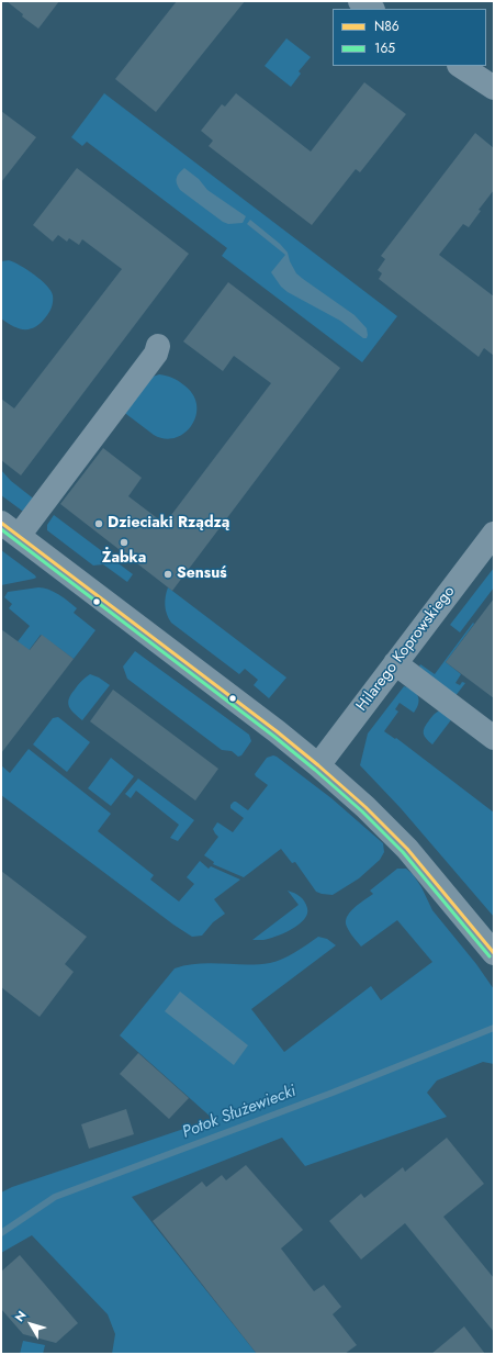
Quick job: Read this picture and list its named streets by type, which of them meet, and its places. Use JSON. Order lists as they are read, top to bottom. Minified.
{"streets":{"street":["Hilarego Koprowskiego"]},"water":["Potok Służewiecki"],"places":["Dzieciaki Rządzą","Żabka","Sensuś"],"lines":["transit line N86","transit line 165"],"legend":["N86","165"],"north":"top left"}
